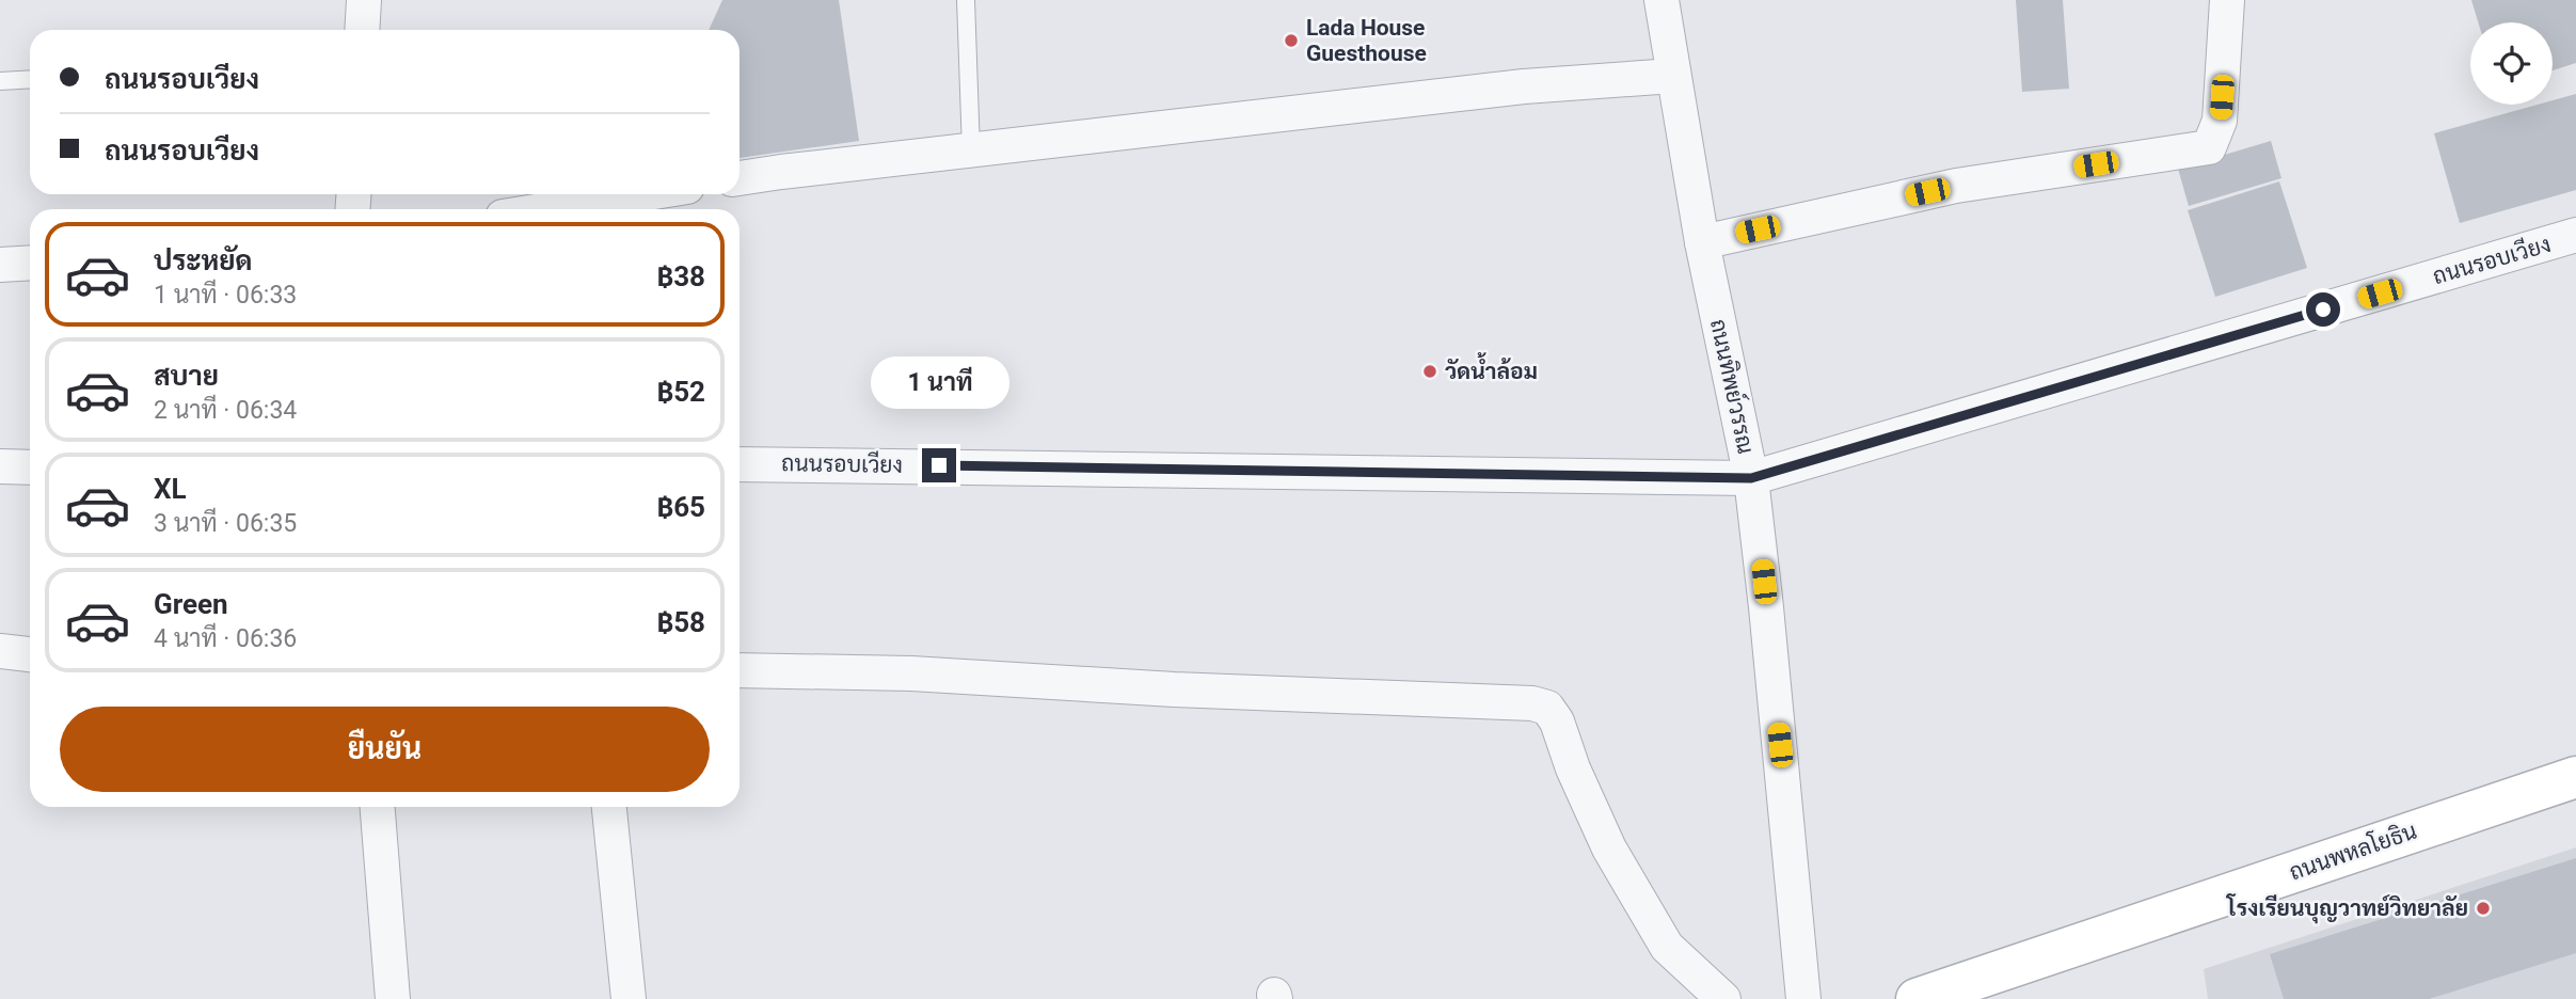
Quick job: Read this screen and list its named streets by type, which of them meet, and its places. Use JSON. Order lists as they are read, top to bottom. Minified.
{"streets":{"main road":["ถนนพหลโยธิน"],"street":["ถนนรอบเวียง","ถนนทิพย์วรรณ"]},"crossings":[["ถนนรอบเวียง","ถนนทิพย์วรรณ"]],"places":["Lada House Guesthouse","วัดน้ำล้อม","โรงเรียนบุญวาทย์วิทยาลัย"],"page":{"banner":["ถนนรอบเวียง","ถนนรอบเวียง"],"list":[{"name":"ประหยัด","note":"1 นาที · 06:33","value":"฿38"},{"name":"สบาย","note":"2 นาที · 06:34","value":"฿52"},{"name":"XL","note":"3 นาที · 06:35","value":"฿65"},{"name":"Green","note":"4 นาที · 06:36","value":"฿58"}],"bubble":"1 นาที","buttons":"ยืนยัน"}}
